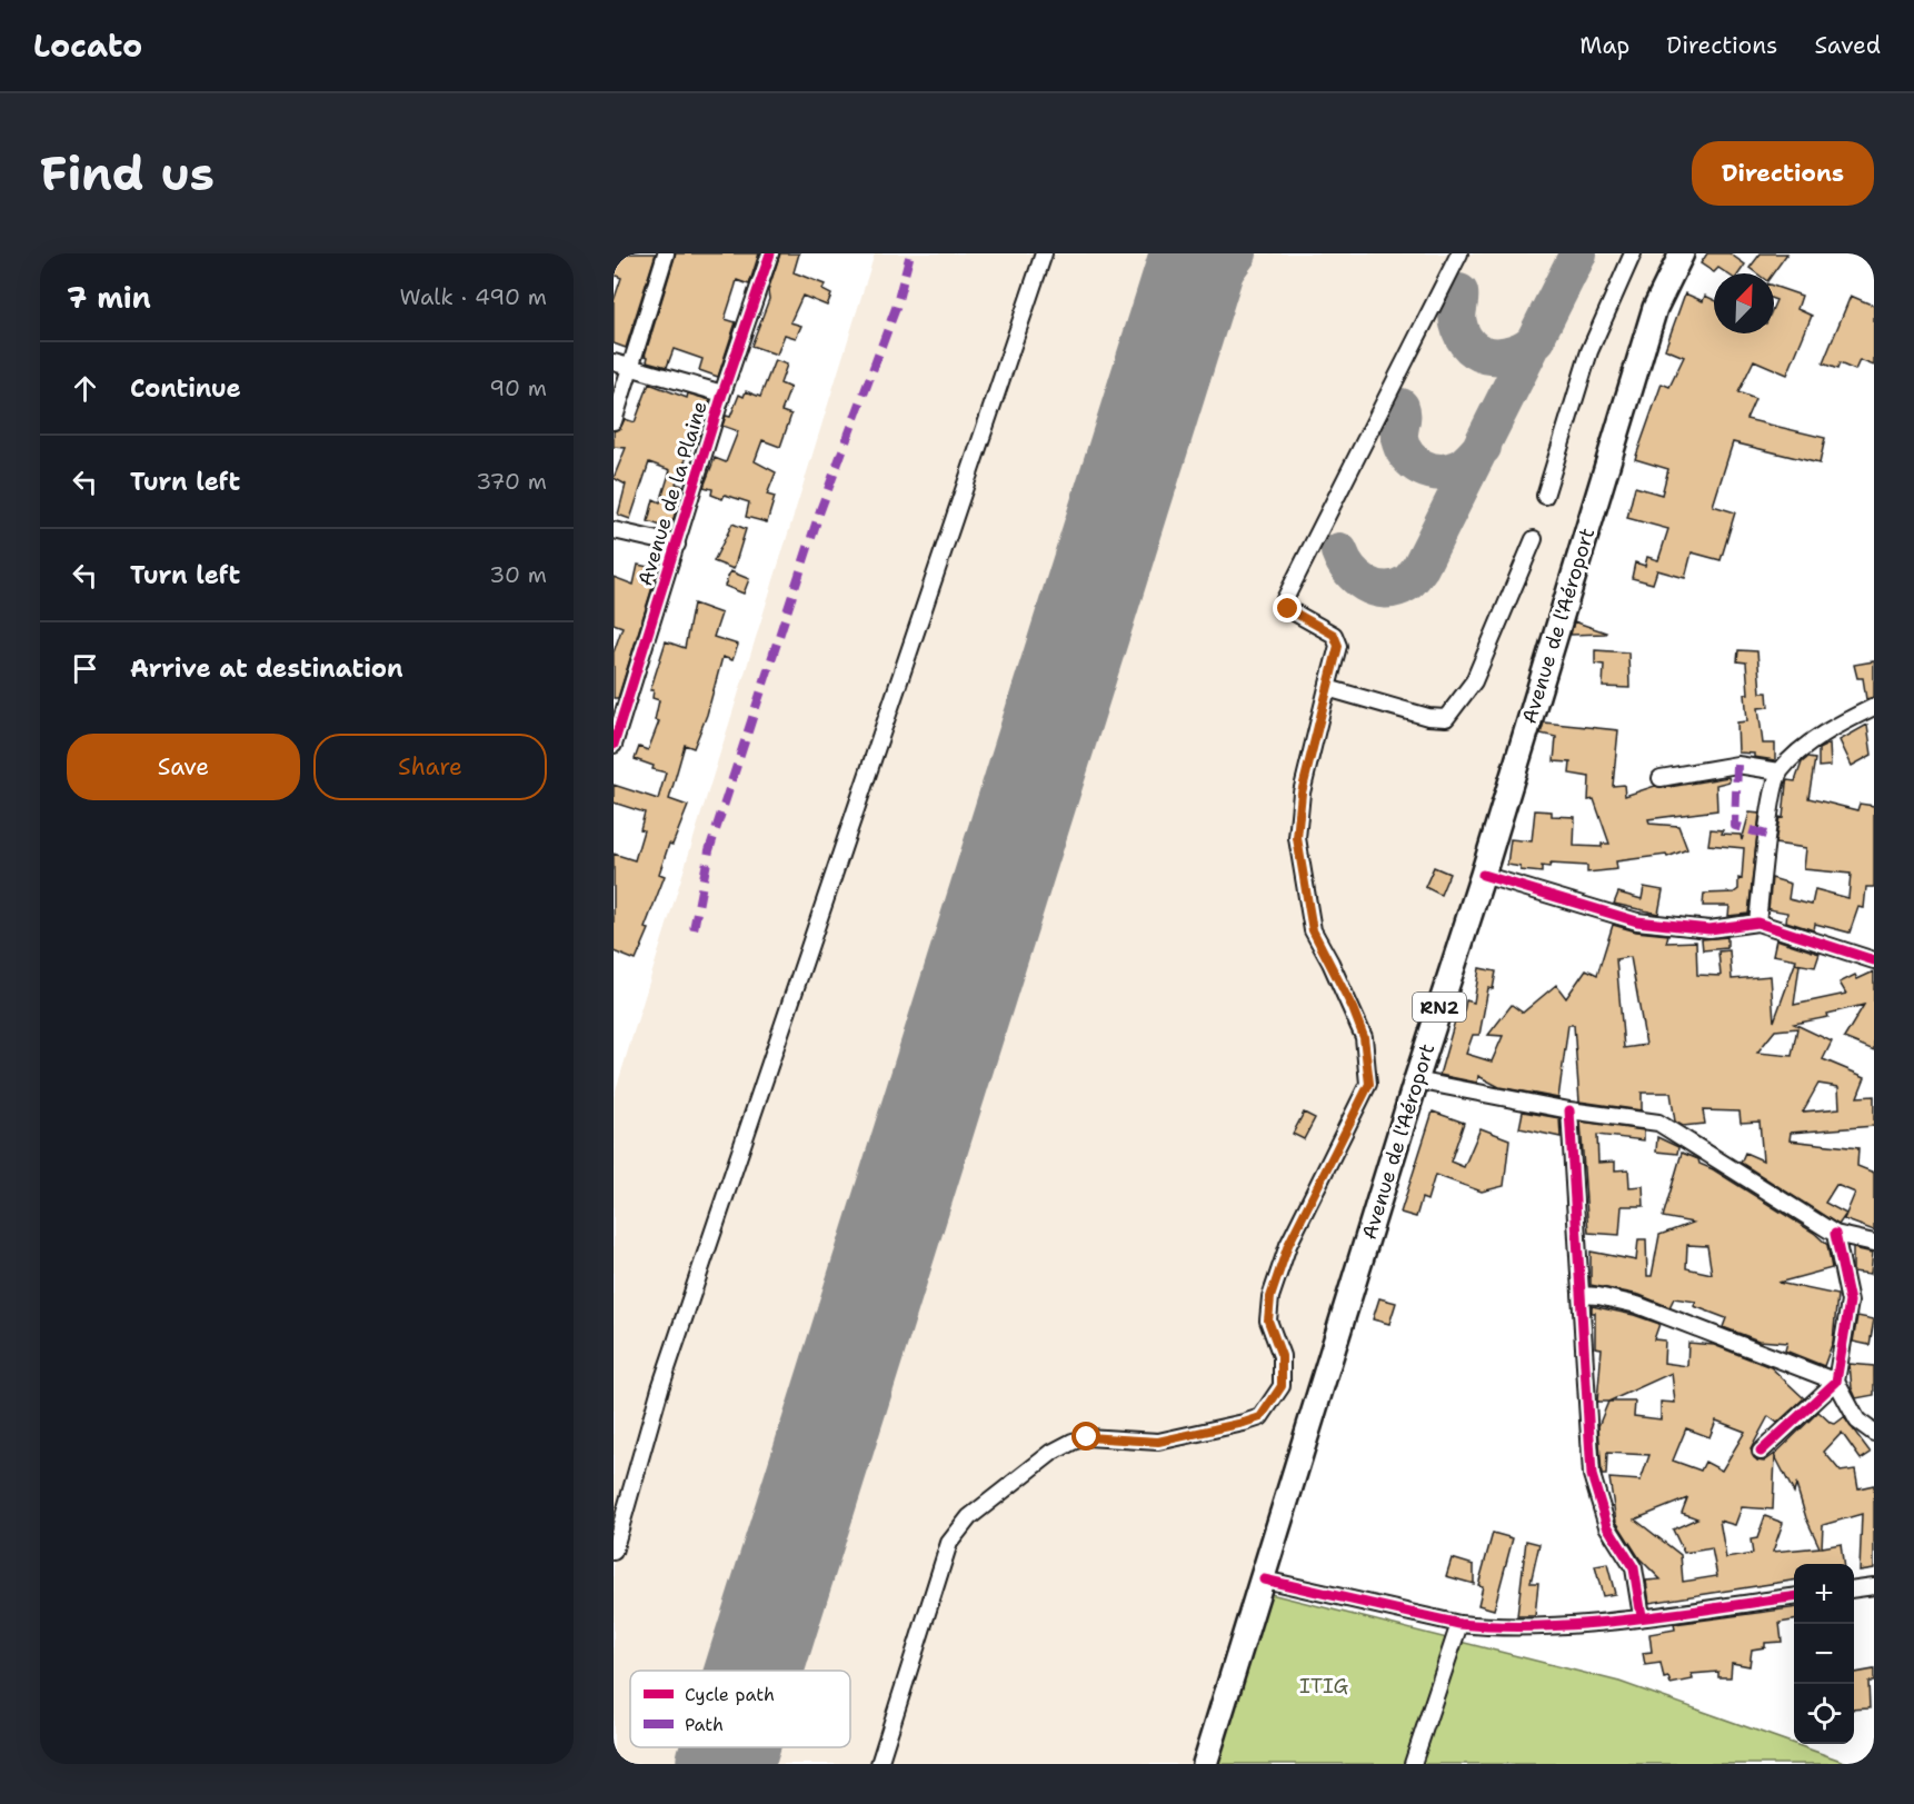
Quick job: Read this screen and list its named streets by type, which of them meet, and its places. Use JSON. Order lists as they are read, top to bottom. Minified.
{"streets":{"highway":["Avenue de l'Aéroport","RN2"],"street":["Avenue de la Plaine"]},"parks":["ITIG"],"legend":["Cycle path","Path"],"north":"top right","page":{"header":"Locato","nav":["Map","Directions","Saved"],"buttons":["Directions",["Save","Share"]],"title":"Find us","heading":["7 min","Walk · 490 m"],"list":[["Continue","90 m"],["Turn left","370 m"],["Turn left","30 m"],"Arrive at destination"],"map_buttons":["+","−"]}}
